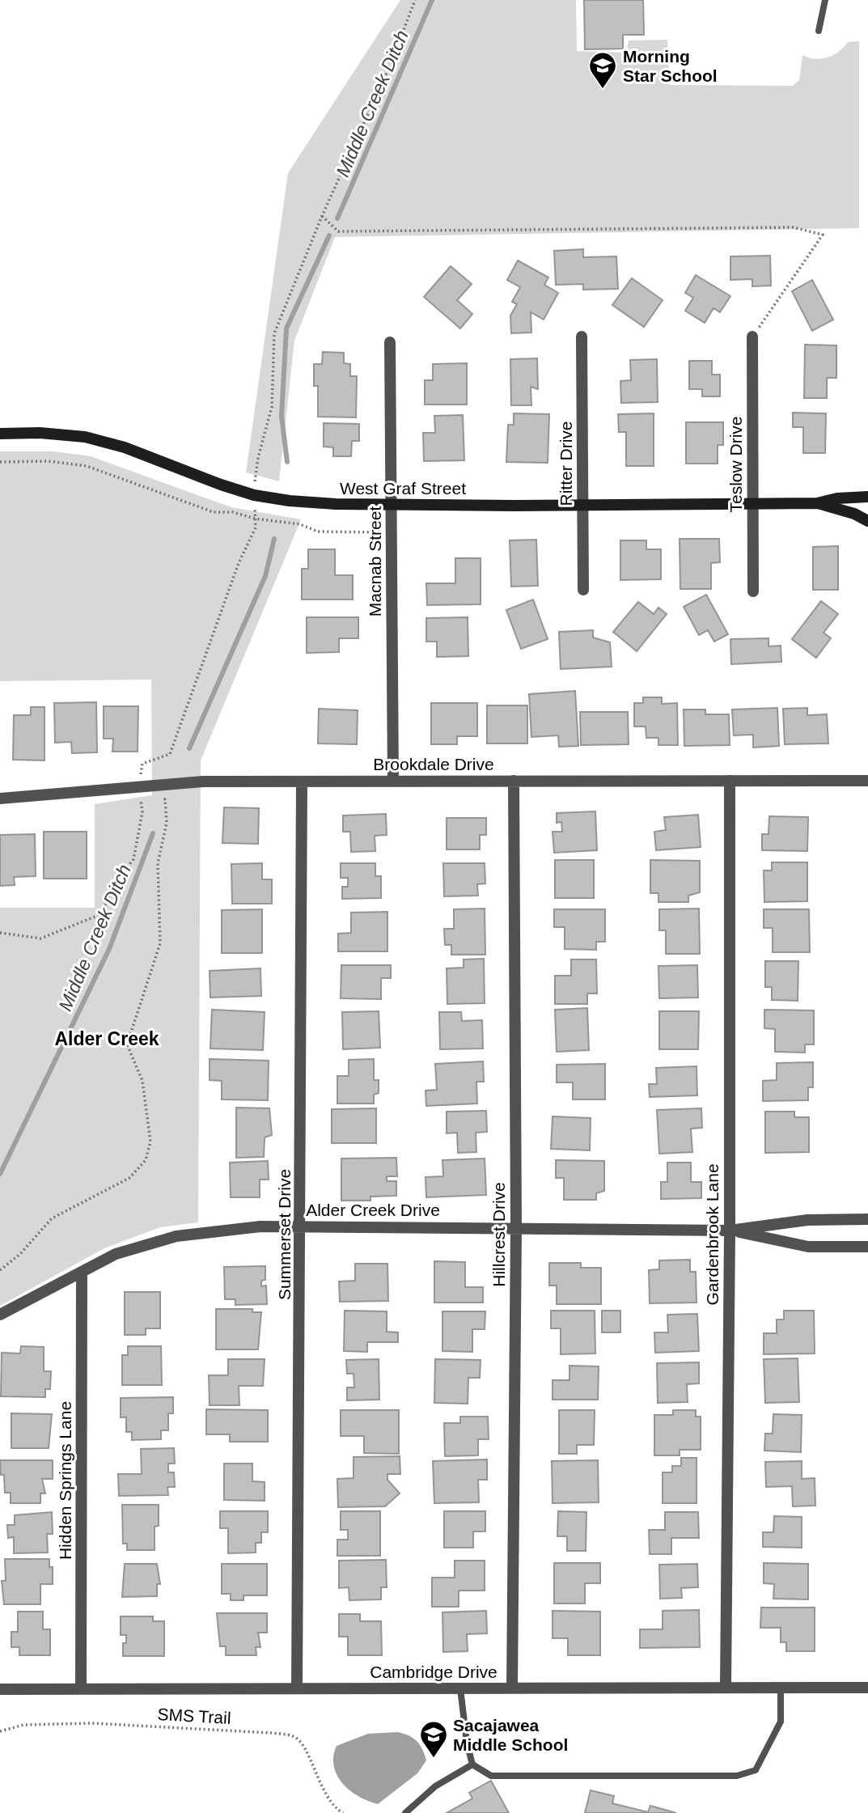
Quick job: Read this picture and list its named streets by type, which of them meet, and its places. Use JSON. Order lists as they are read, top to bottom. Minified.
{"streets":{"main road":["West Graf Street"],"street":["Ritter Drive","Teslow Drive","Macnab Street","Brookdale Drive","Alder Creek Drive","Summerset Drive","Hillcrest Drive","Gardenbrook Lane","Hidden Springs Lane","Cambridge Drive"],"path":["SMS Trail"]},"crossings":[["Ritter Drive","West Graf Street"],["Teslow Drive","West Graf Street"],["West Graf Street","Macnab Street"],["Macnab Street","Brookdale Drive"],["Brookdale Drive","Summerset Drive"],["Brookdale Drive","Hillcrest Drive"],["Brookdale Drive","Gardenbrook Lane"],["Alder Creek Drive","Summerset Drive"],["Alder Creek Drive","Hillcrest Drive"],["Alder Creek Drive","Gardenbrook Lane"],["Alder Creek Drive","Hidden Springs Lane"],["Summerset Drive","Cambridge Drive"],["Hillcrest Drive","Cambridge Drive"],["Gardenbrook Lane","Cambridge Drive"],["Hidden Springs Lane","Cambridge Drive"]],"districts":["Alder Creek"],"water":["Middle Creek Ditch"],"places":{"school or university":["Morning Star School","Sacajawea Middle School"]}}
